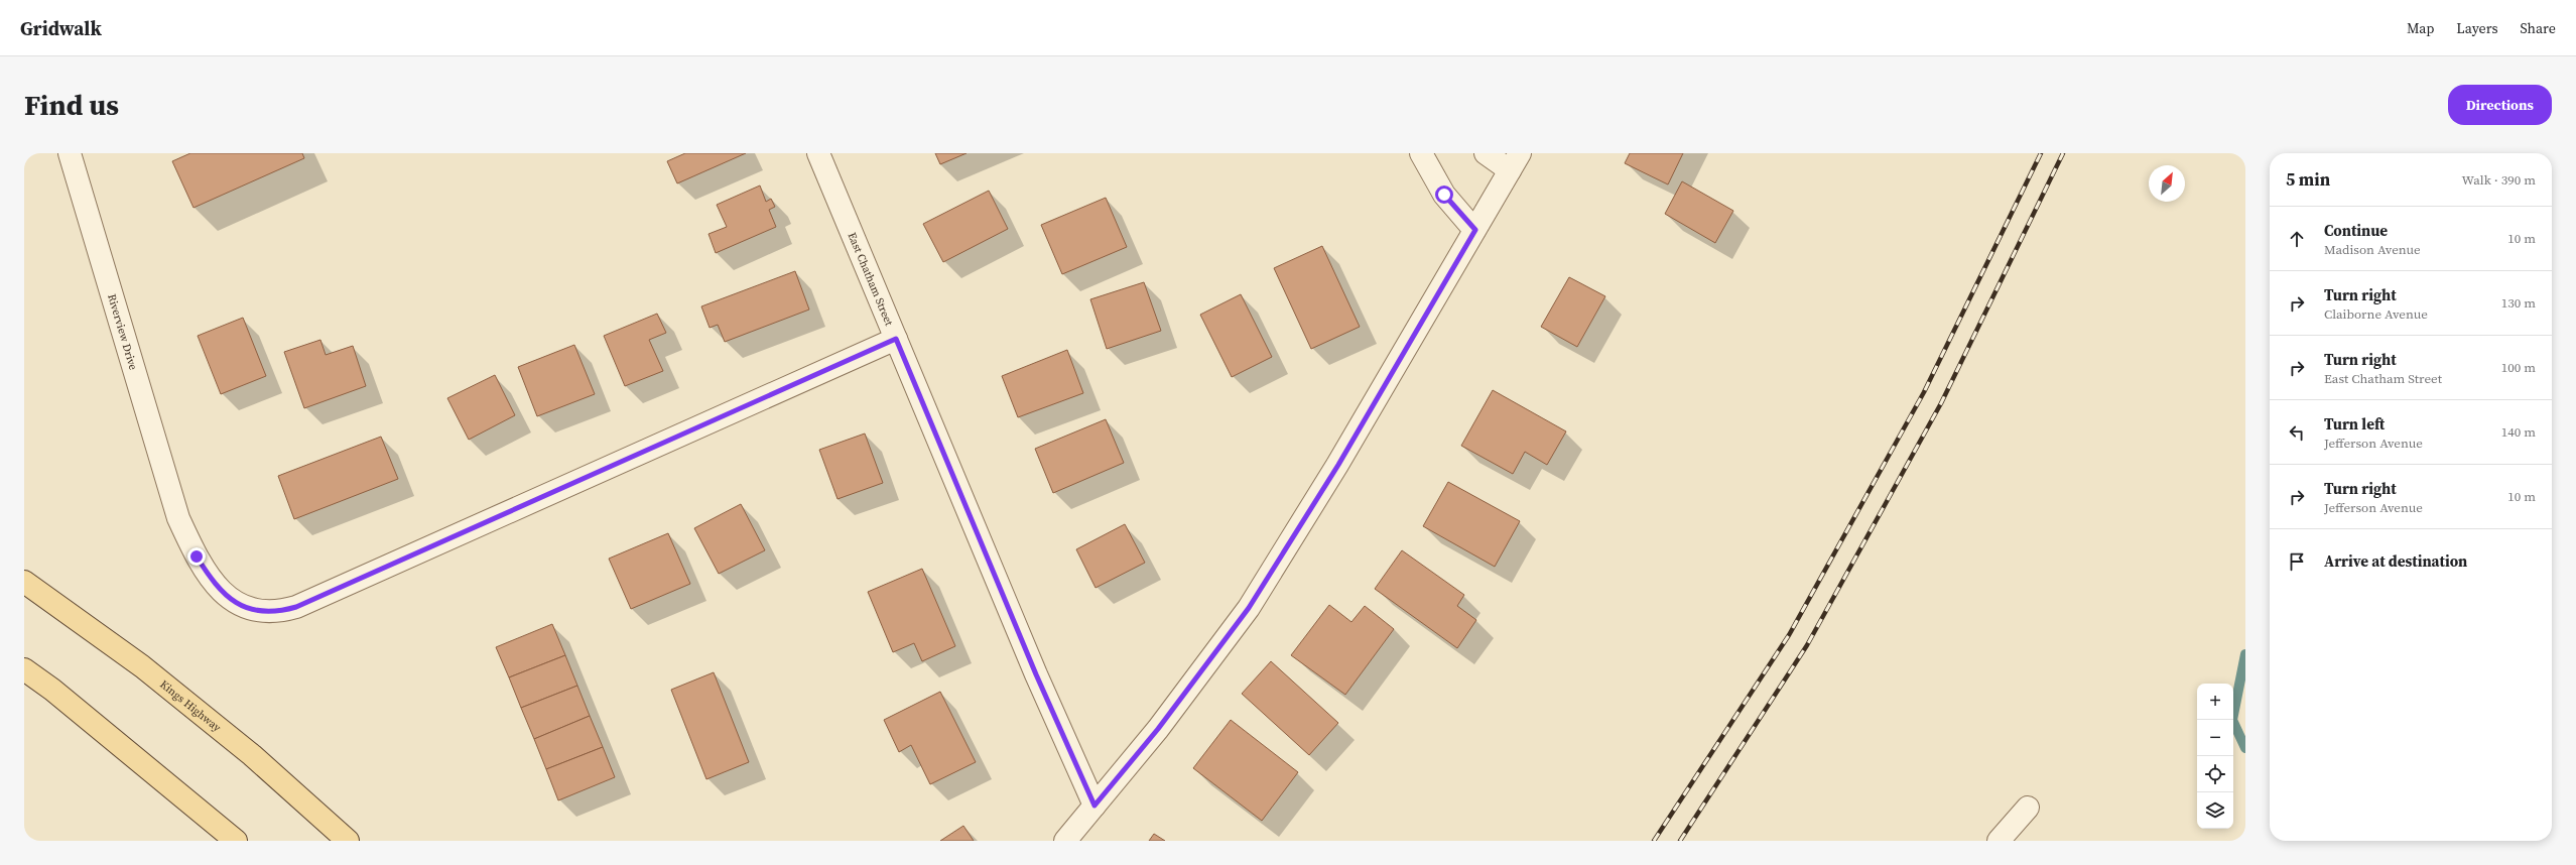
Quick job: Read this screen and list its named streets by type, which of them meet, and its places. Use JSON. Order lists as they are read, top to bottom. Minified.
{"streets":{"main road":["Kings Highway"],"street":["East Chatham Street","Riverview Drive"]},"crossings":[["East Chatham Street","Riverview Drive"]],"north":"top right","page":{"header":"Gridwalk","nav":["Map","Layers","Share"],"buttons":"Directions","title":"Find us","heading":["5 min","Walk · 390 m"],"list":[["Continue","Madison Avenue","10 m"],["Turn right","Claiborne Avenue","130 m"],["Turn right","East Chatham Street","100 m"],["Turn left","Jefferson Avenue","140 m"],["Turn right","Jefferson Avenue","10 m"],"Arrive at destination"],"map_buttons":["+","−"]}}
